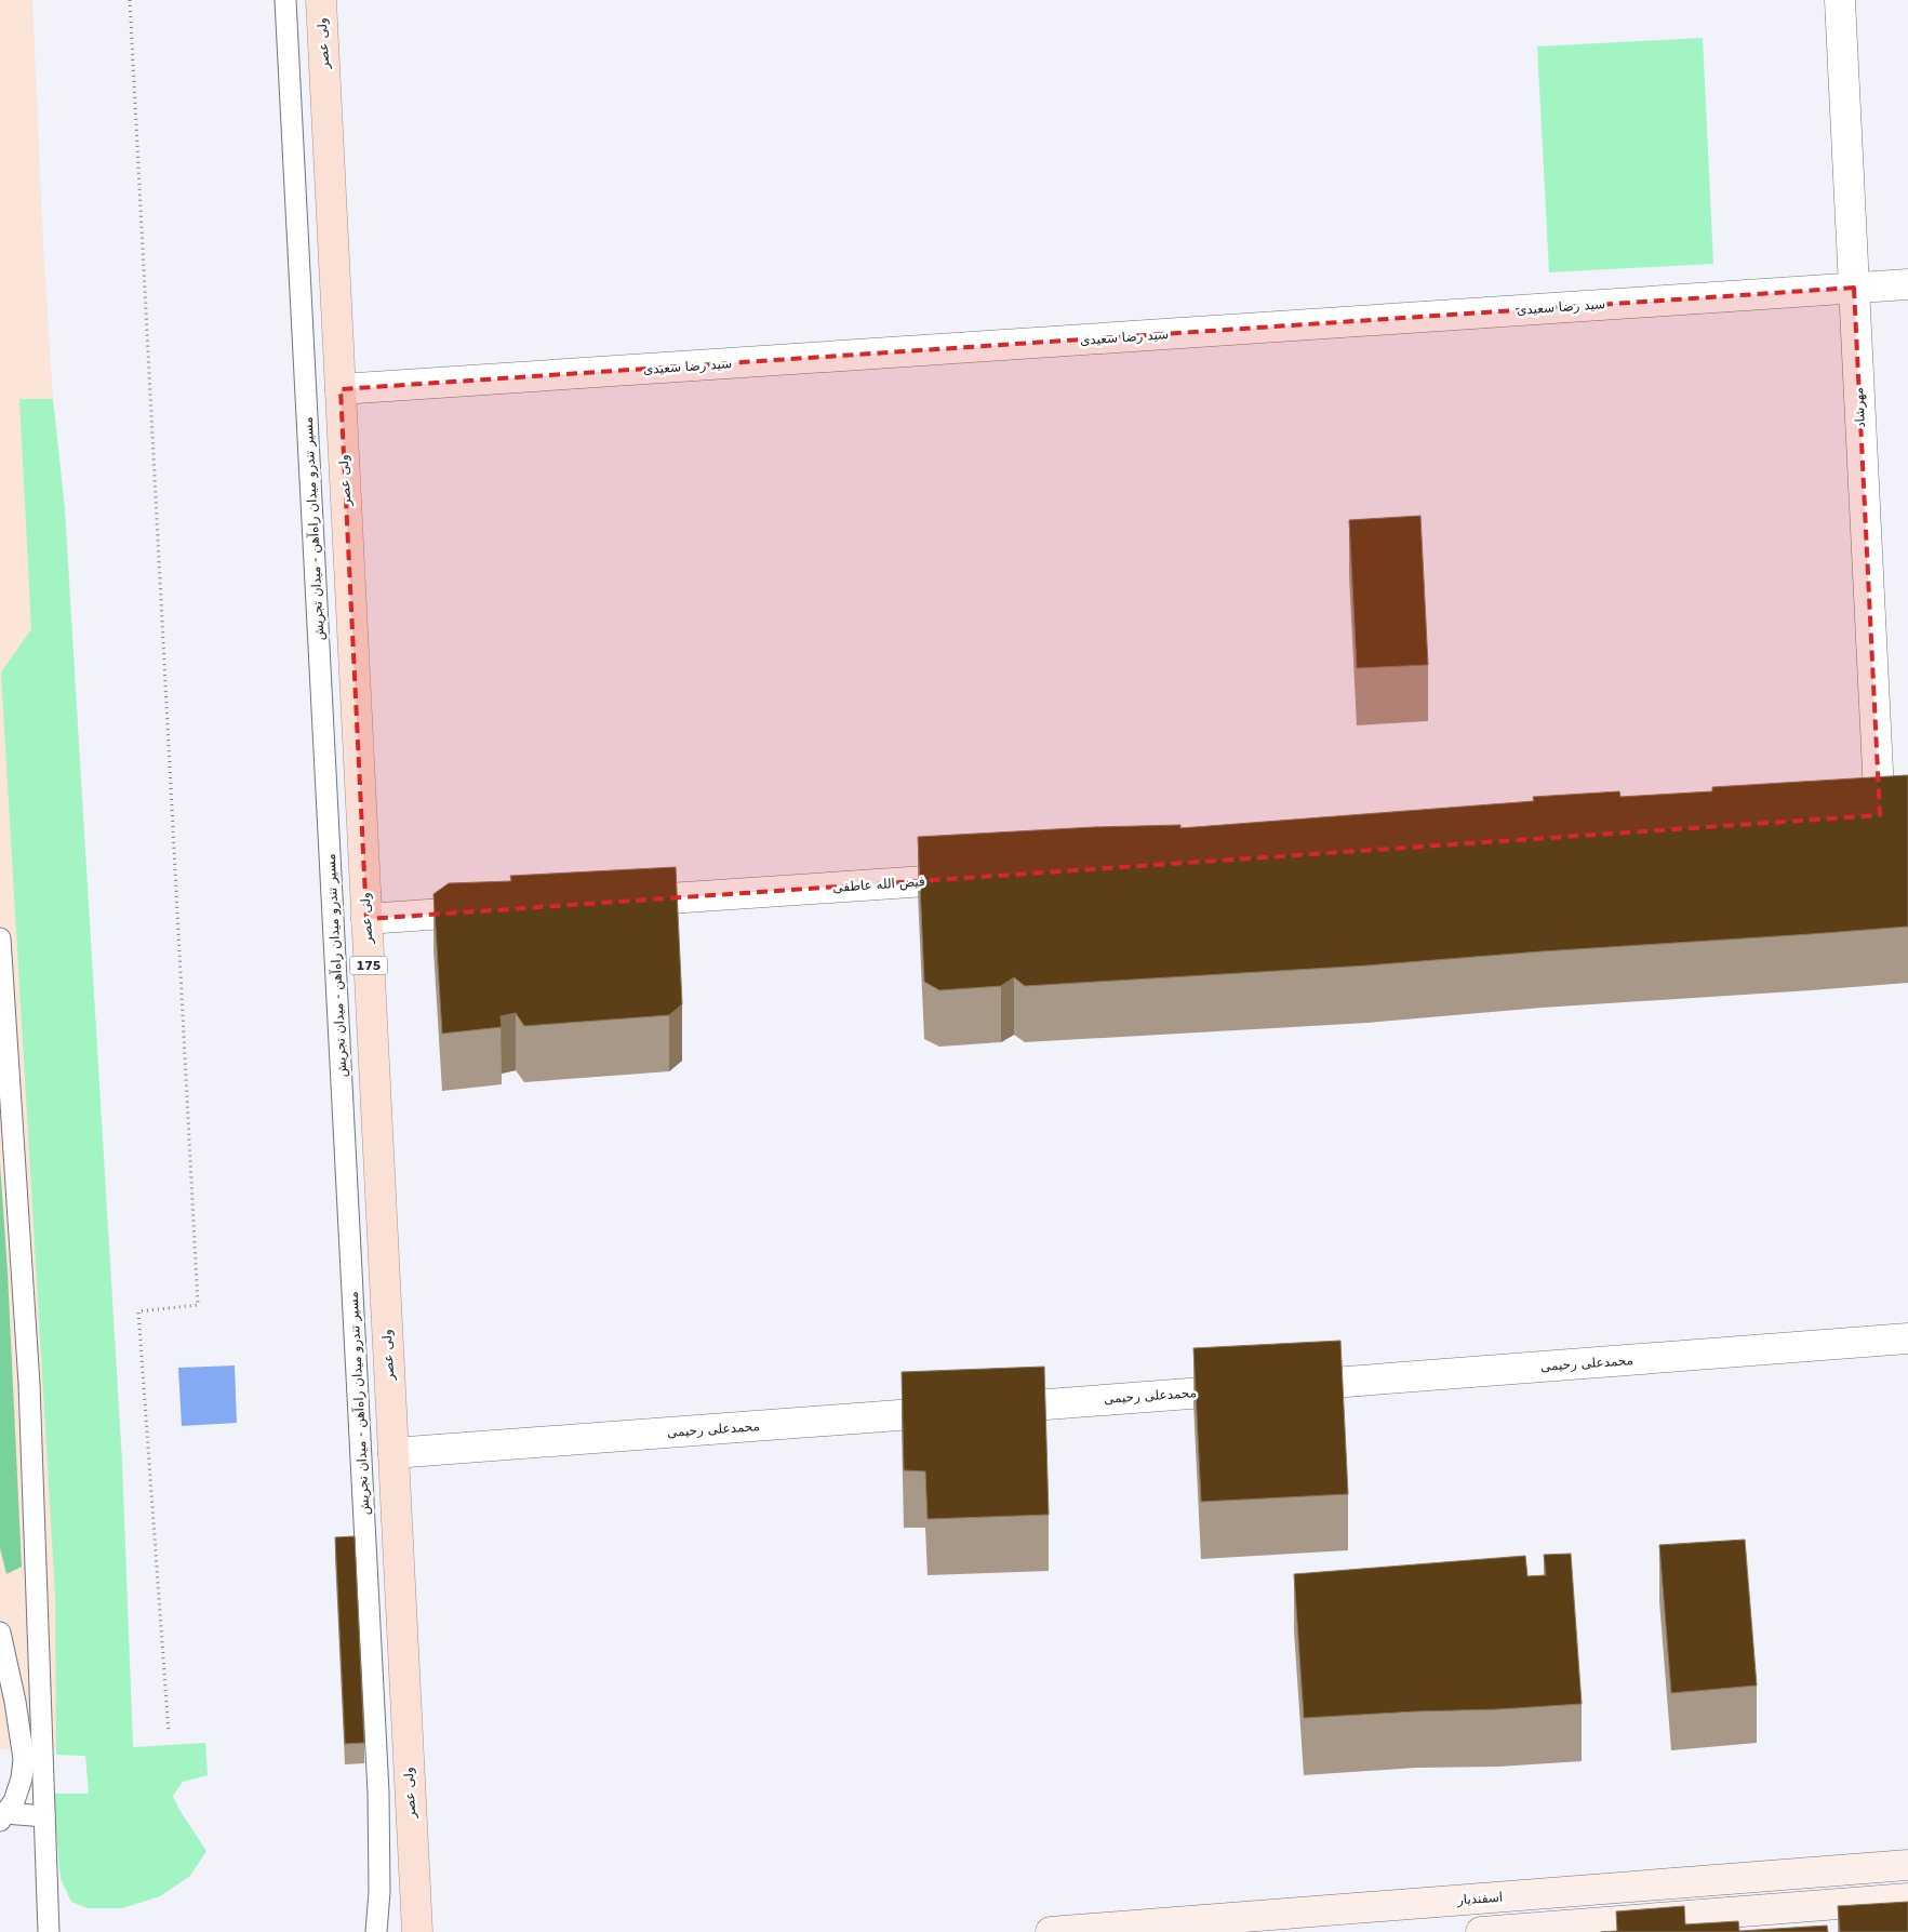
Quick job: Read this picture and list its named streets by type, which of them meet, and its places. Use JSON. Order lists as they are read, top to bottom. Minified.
{"streets":{"main road":["ولی عصر","175","اسفندیار"],"street":["سید رضا سعیدی","مهرشاد","فیض الله عاطفی","محمدعلی رحیمی"],"lane":["مسیر تندرو میدان راه‌آهن - میدان تجریش"]},"crossings":[["ولی عصر","سید رضا سعیدی"],["ولی عصر","محمدعلی رحیمی"],["سید رضا سعیدی","مهرشاد"]]}
